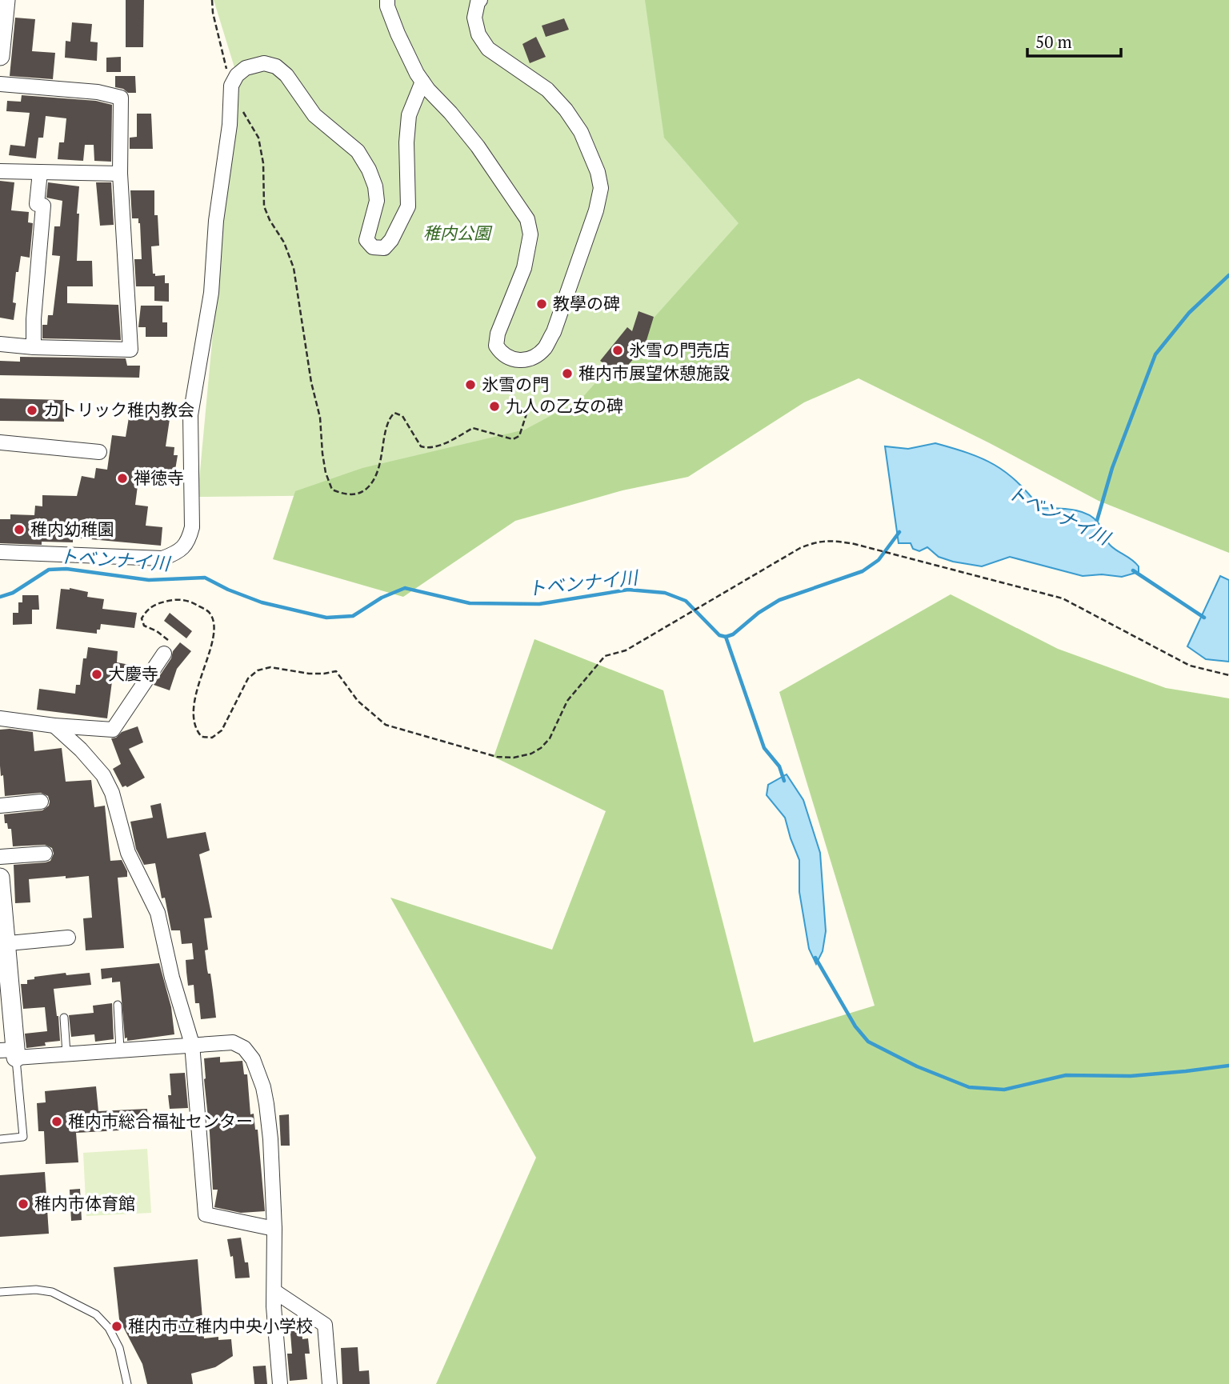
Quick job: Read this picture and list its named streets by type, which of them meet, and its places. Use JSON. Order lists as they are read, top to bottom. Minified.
{"water":["トベンナイ川"],"parks":["稚内公園"],"places":["教學の碑","氷雪の門売店","稚内市展望休憩施設","氷雪の門","九人の乙女の碑","カトリック稚内教会","禅徳寺","稚内幼稚園","大慶寺","稚内市総合福祉センター","稚内市体育館","稚内市立稚内中央小学校"],"scale_bar":"50 m"}
